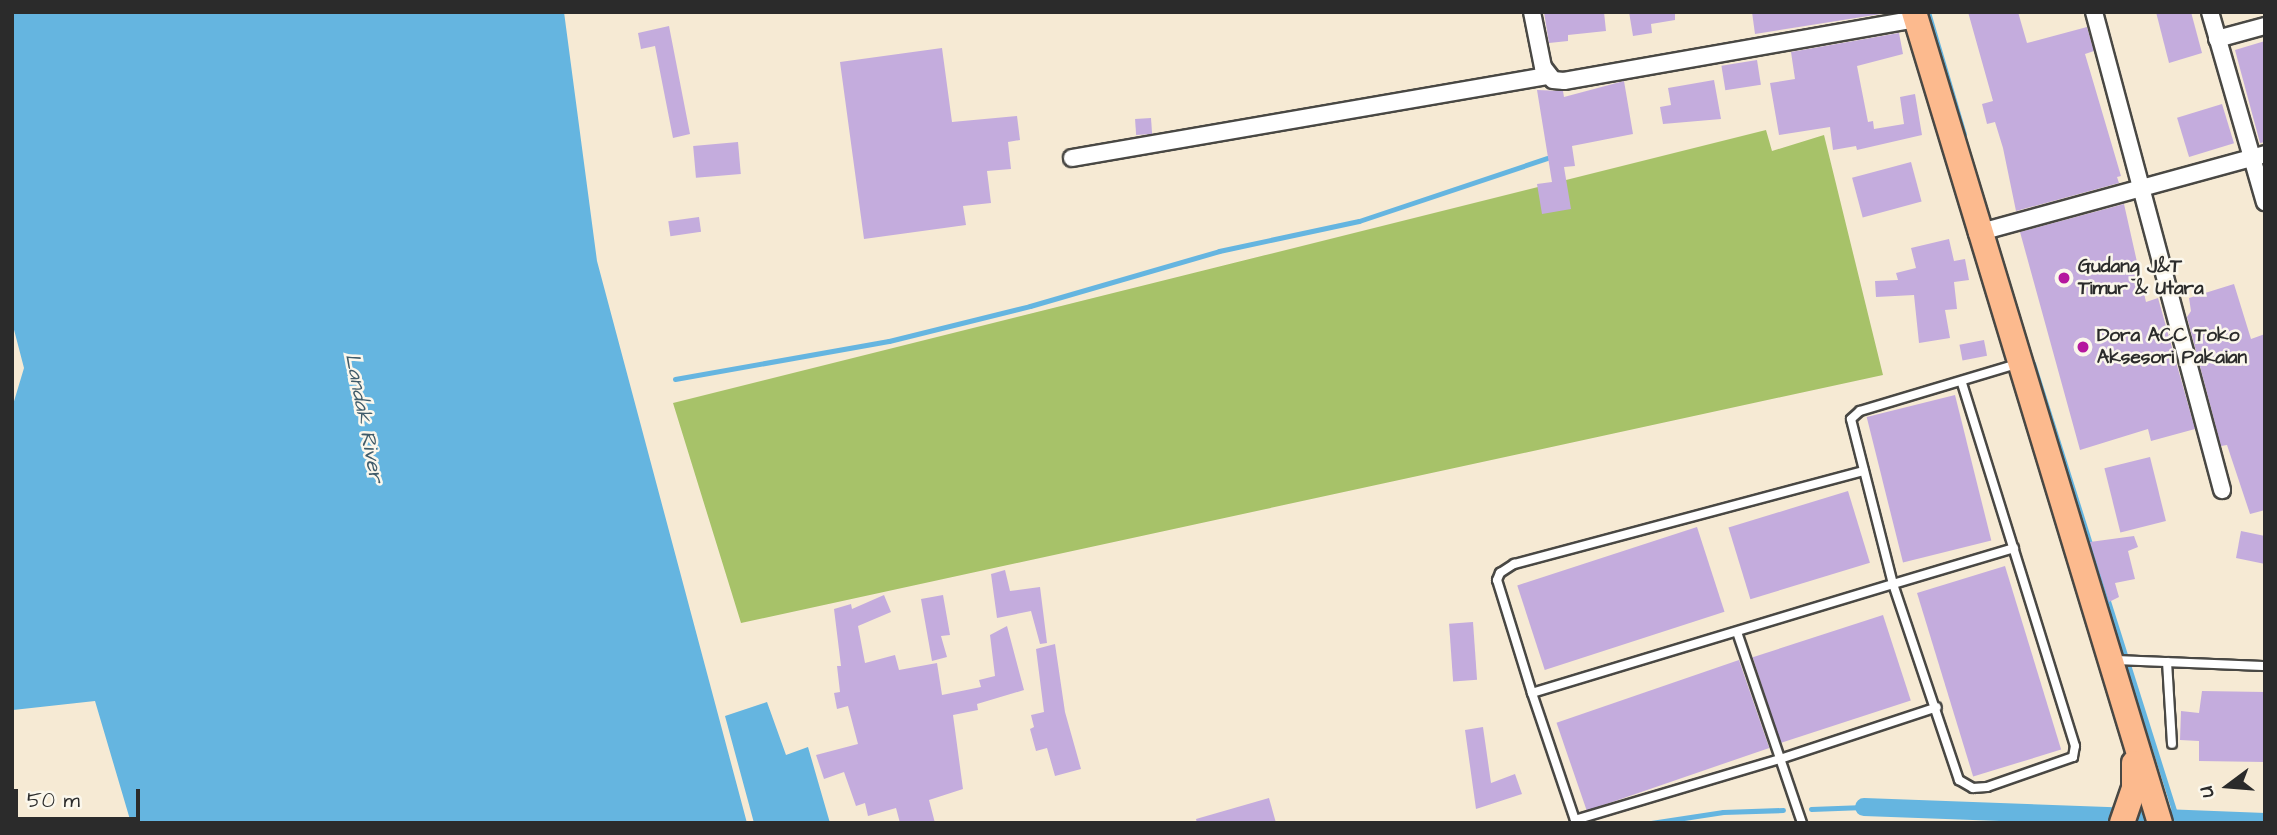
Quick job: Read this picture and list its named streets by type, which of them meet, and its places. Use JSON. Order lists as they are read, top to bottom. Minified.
{"water":["Landak River"],"places":["Gudang J&T Timur & Utara","Dora ACC Toko Aksesori Pakaian"],"scale_bar":"50 m","north":"left"}
